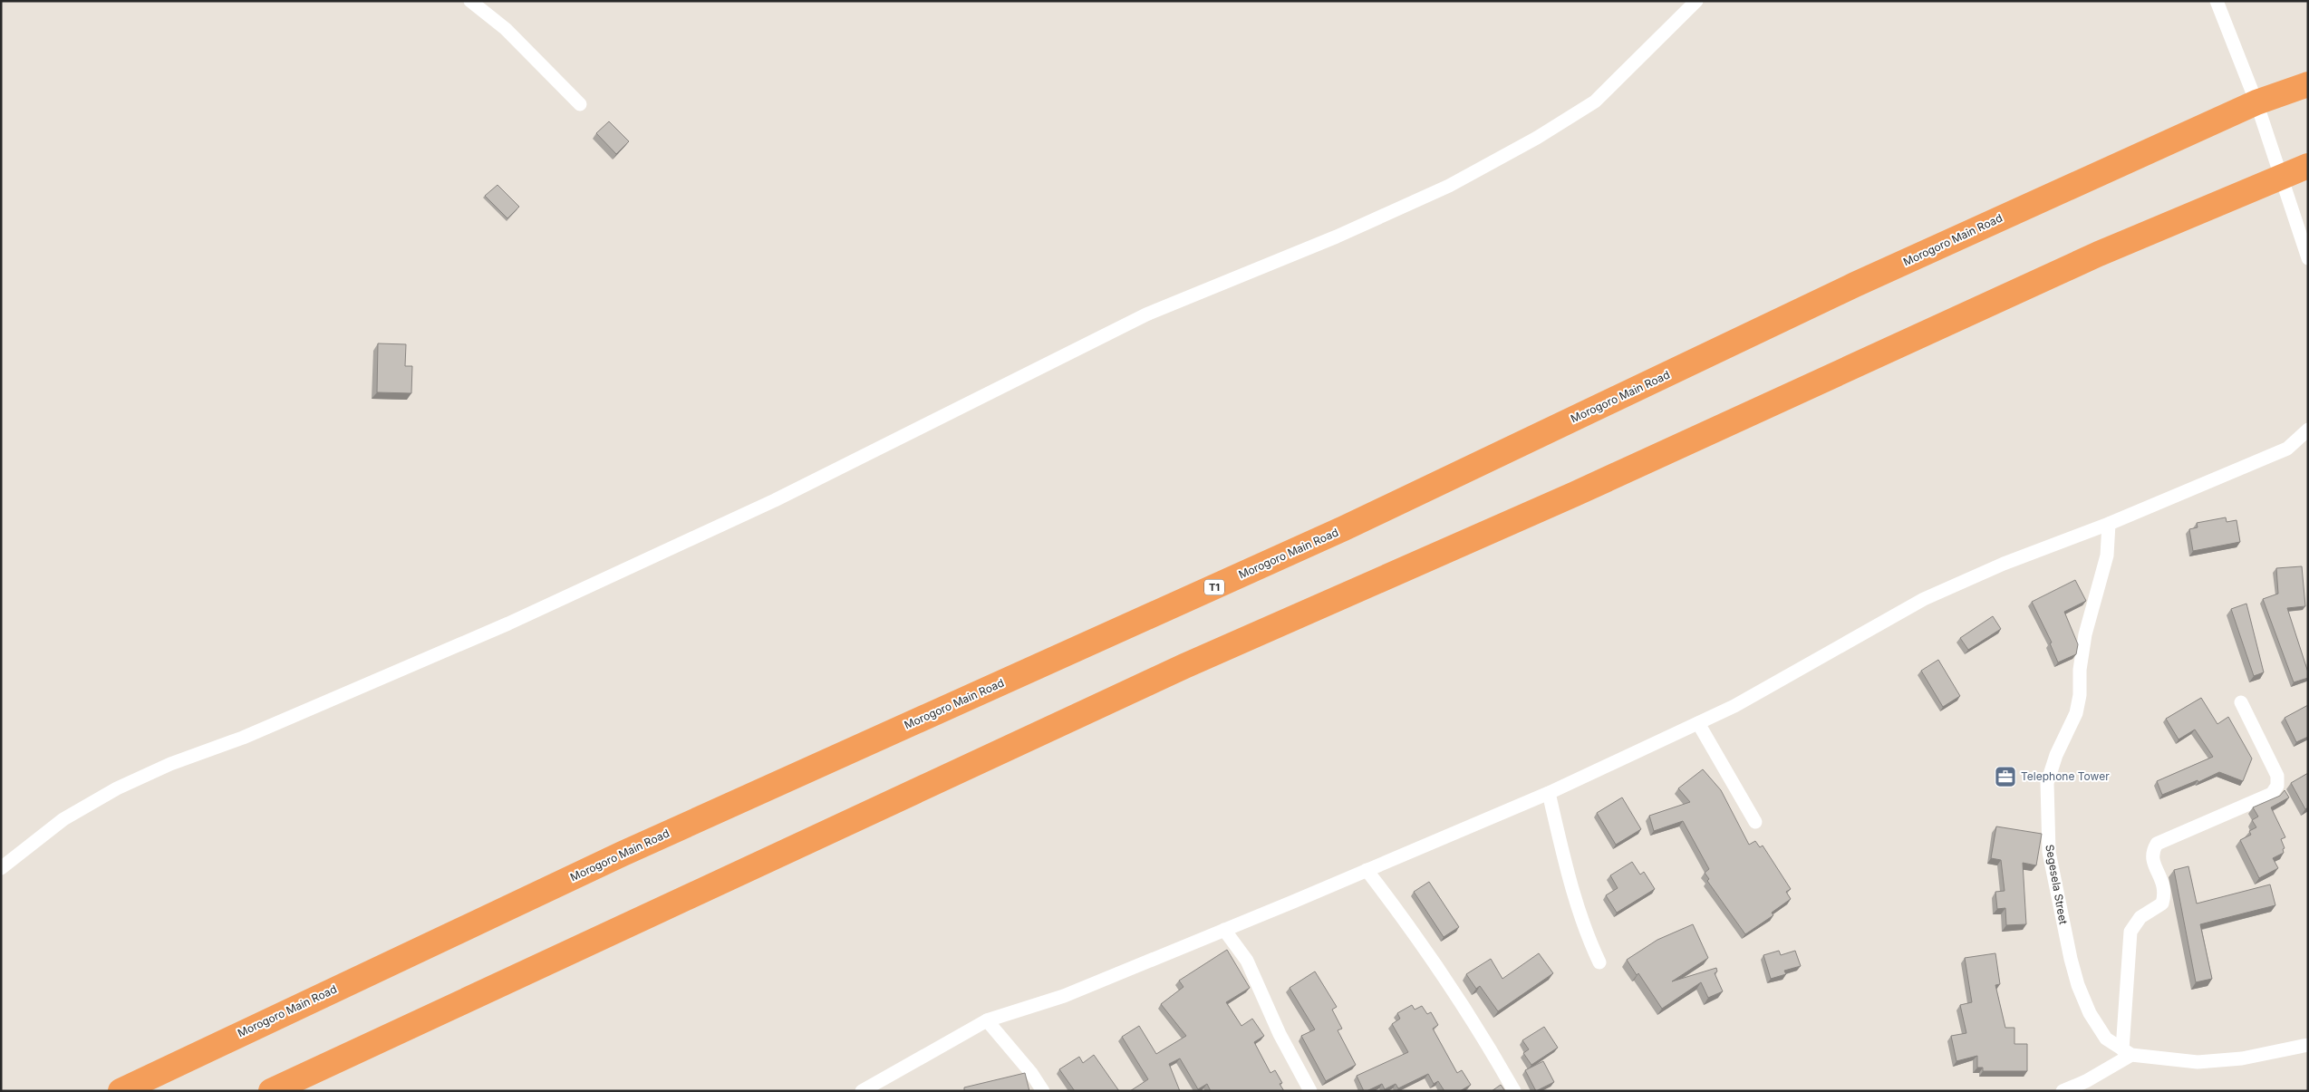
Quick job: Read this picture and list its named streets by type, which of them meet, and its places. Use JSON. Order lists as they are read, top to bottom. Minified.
{"streets":{"highway":["Morogoro Main Road","T1"],"street":["Segesela Street"]},"places":{"office":["Telephone Tower"]}}
